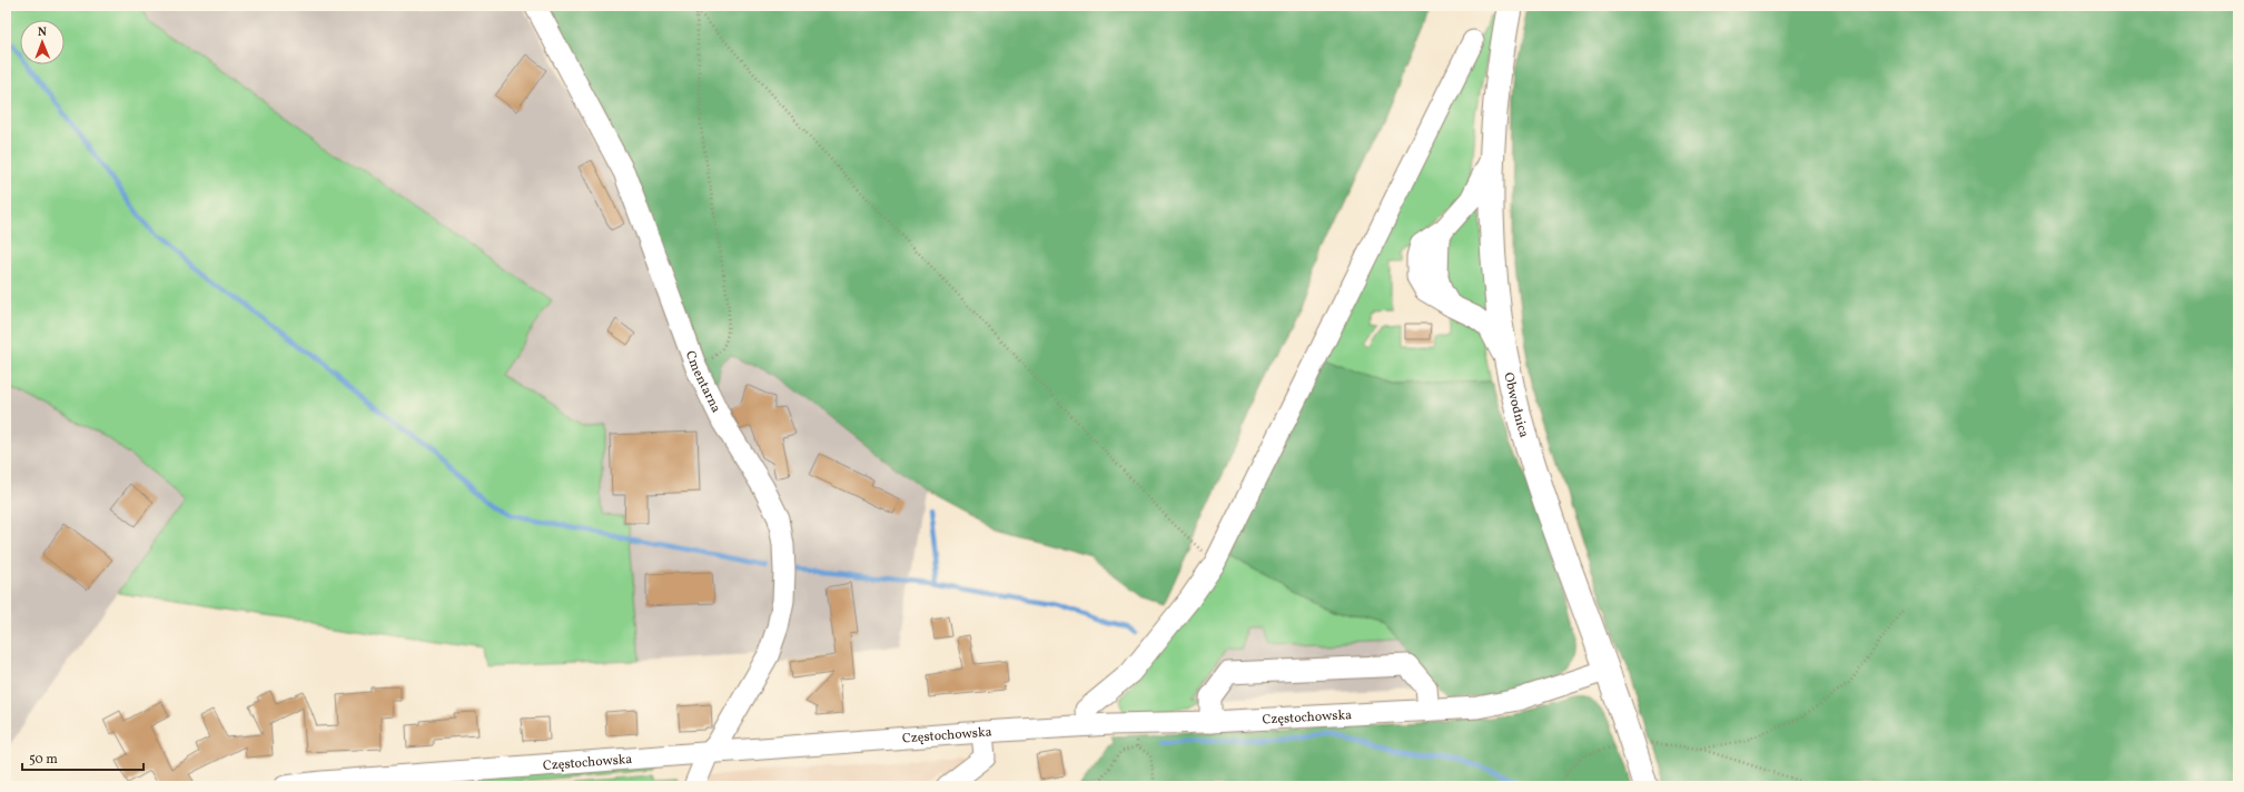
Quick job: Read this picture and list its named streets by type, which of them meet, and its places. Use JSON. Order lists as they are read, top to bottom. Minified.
{"streets":{"main road":["Obwodnica"],"street":["Cmentarna","Częstochowska"]},"crossings":[["Cmentarna","Częstochowska"],["Obwodnica","Częstochowska"]],"scale_bar":"50 m","north":"top"}
